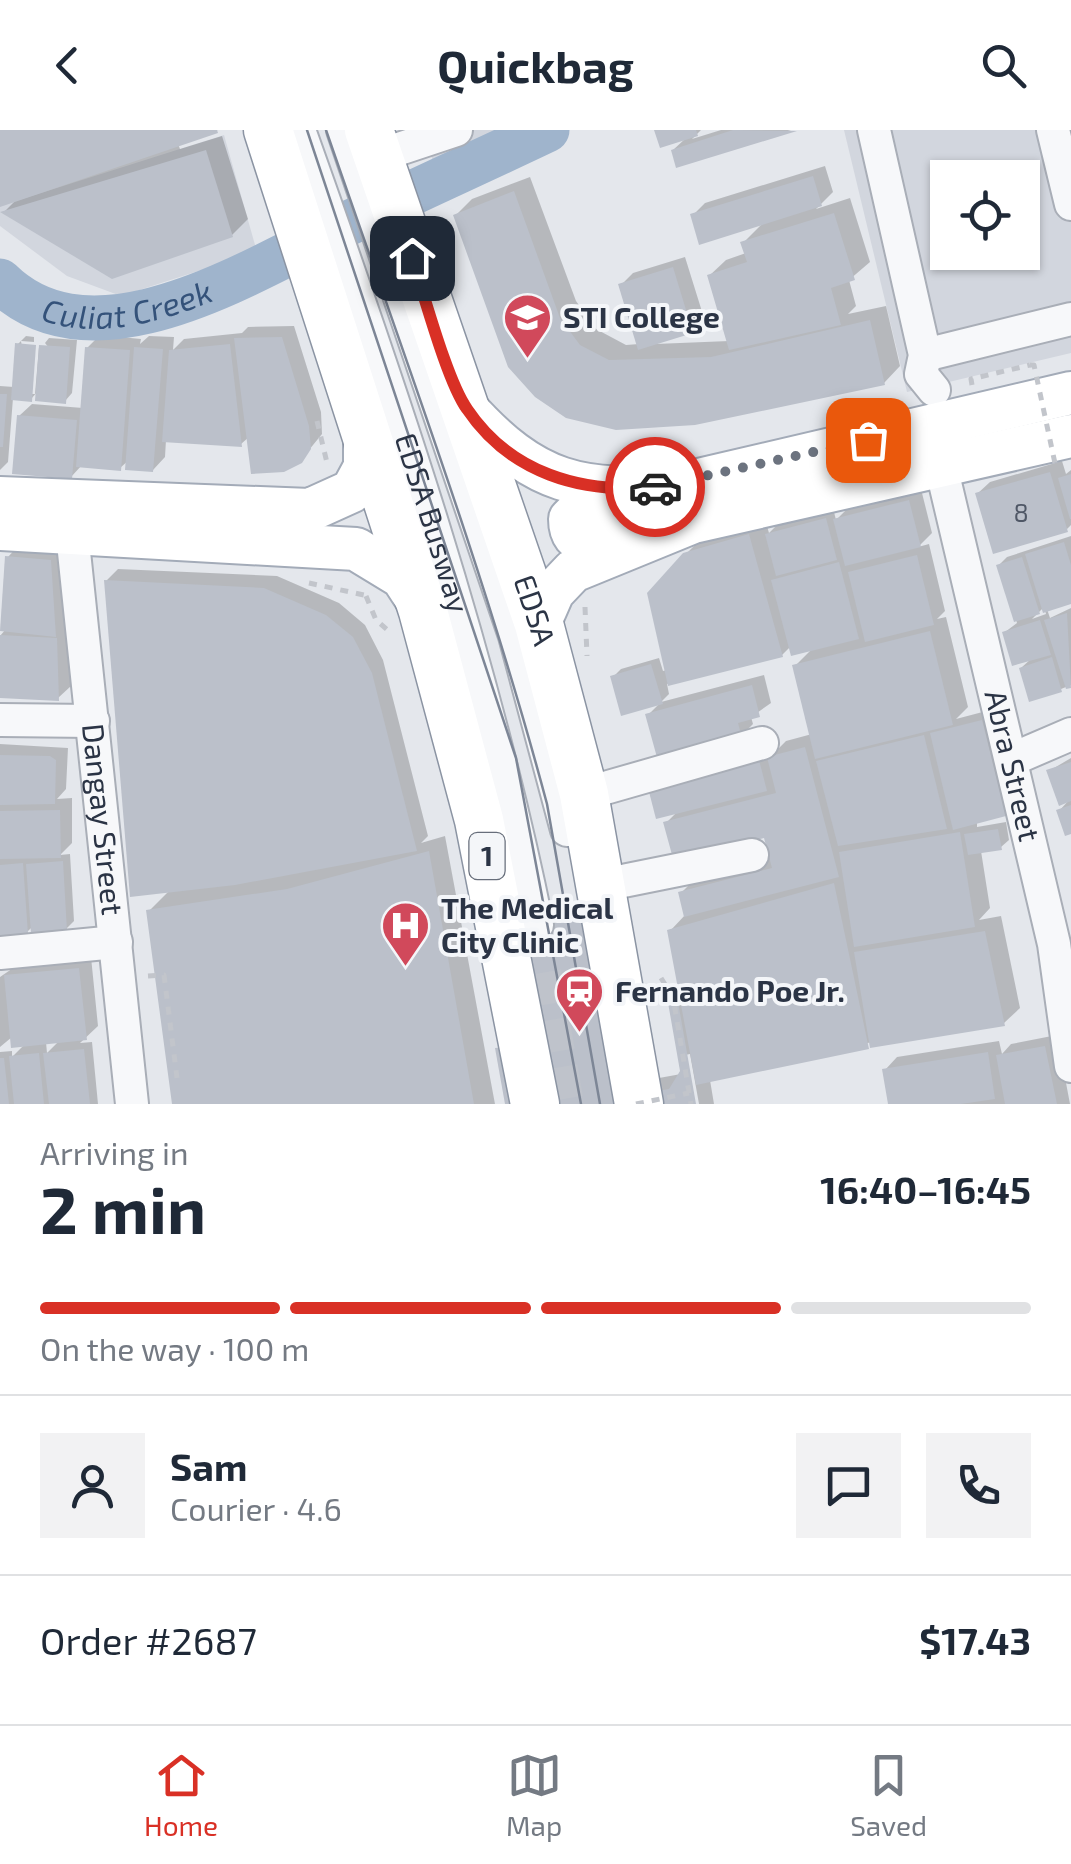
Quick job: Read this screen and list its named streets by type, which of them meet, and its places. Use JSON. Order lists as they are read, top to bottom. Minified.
{"streets":{"highway":["EDSA","1"],"street":["EDSA Busway","Abra Street","Dangay Street"]},"crossings":[["EDSA Busway","EDSA"],["EDSA Busway","1"]],"water":["Culiat Creek"],"places":{"school or university":["STI College"],"hospital":["The Medical City Clinic"],"station":["Fernando Poe Jr."]},"house_numbers":["8"],"page":{"header":"Quickbag","heading":["2 min","Arriving in","16:40–16:45"],"panel":["Sam","Courier · 4.6","Order #2687","$17.43"],"bar":"On the way · 100 m","tabs":["Home","Map","Saved"]}}
